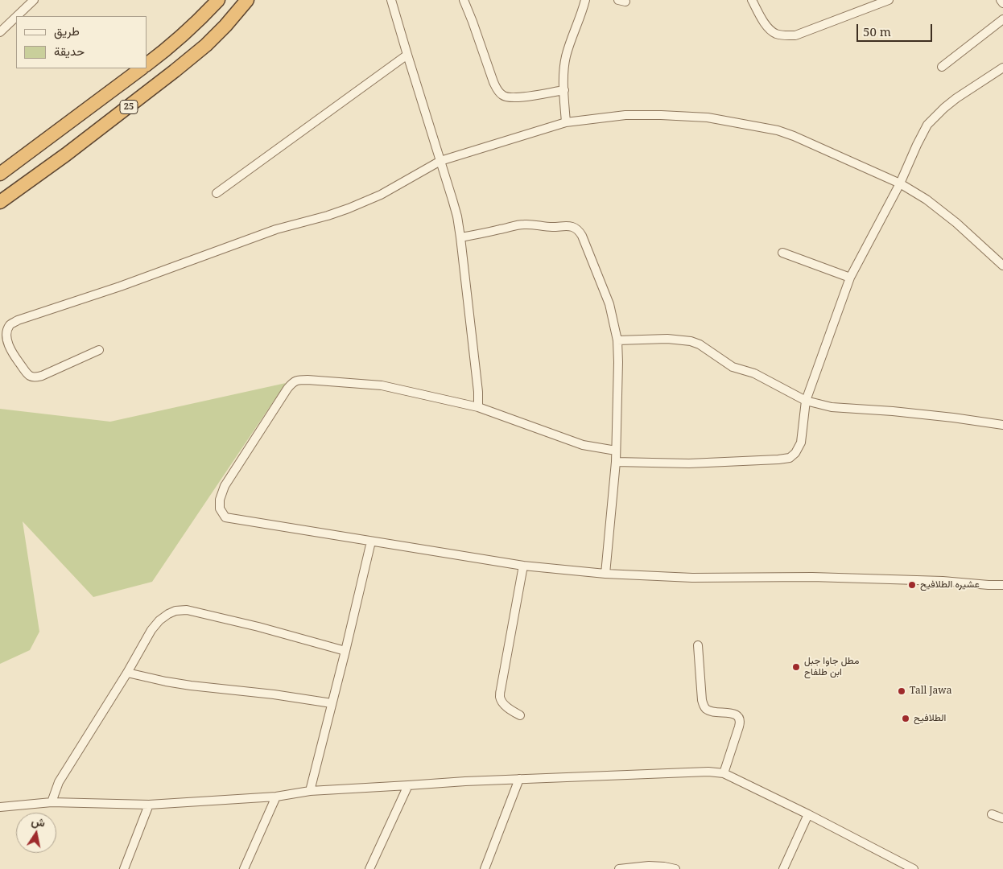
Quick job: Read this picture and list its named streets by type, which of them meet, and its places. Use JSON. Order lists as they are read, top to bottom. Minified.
{"streets":{"highway":["25"]},"places":["عشيره الطلافيح","مطل جاوا جبل ابن طلفاح","Tall Jawa","الطلافيح"],"legend":["طريق","حديقة"],"scale_bar":"50 m","north":"top"}
